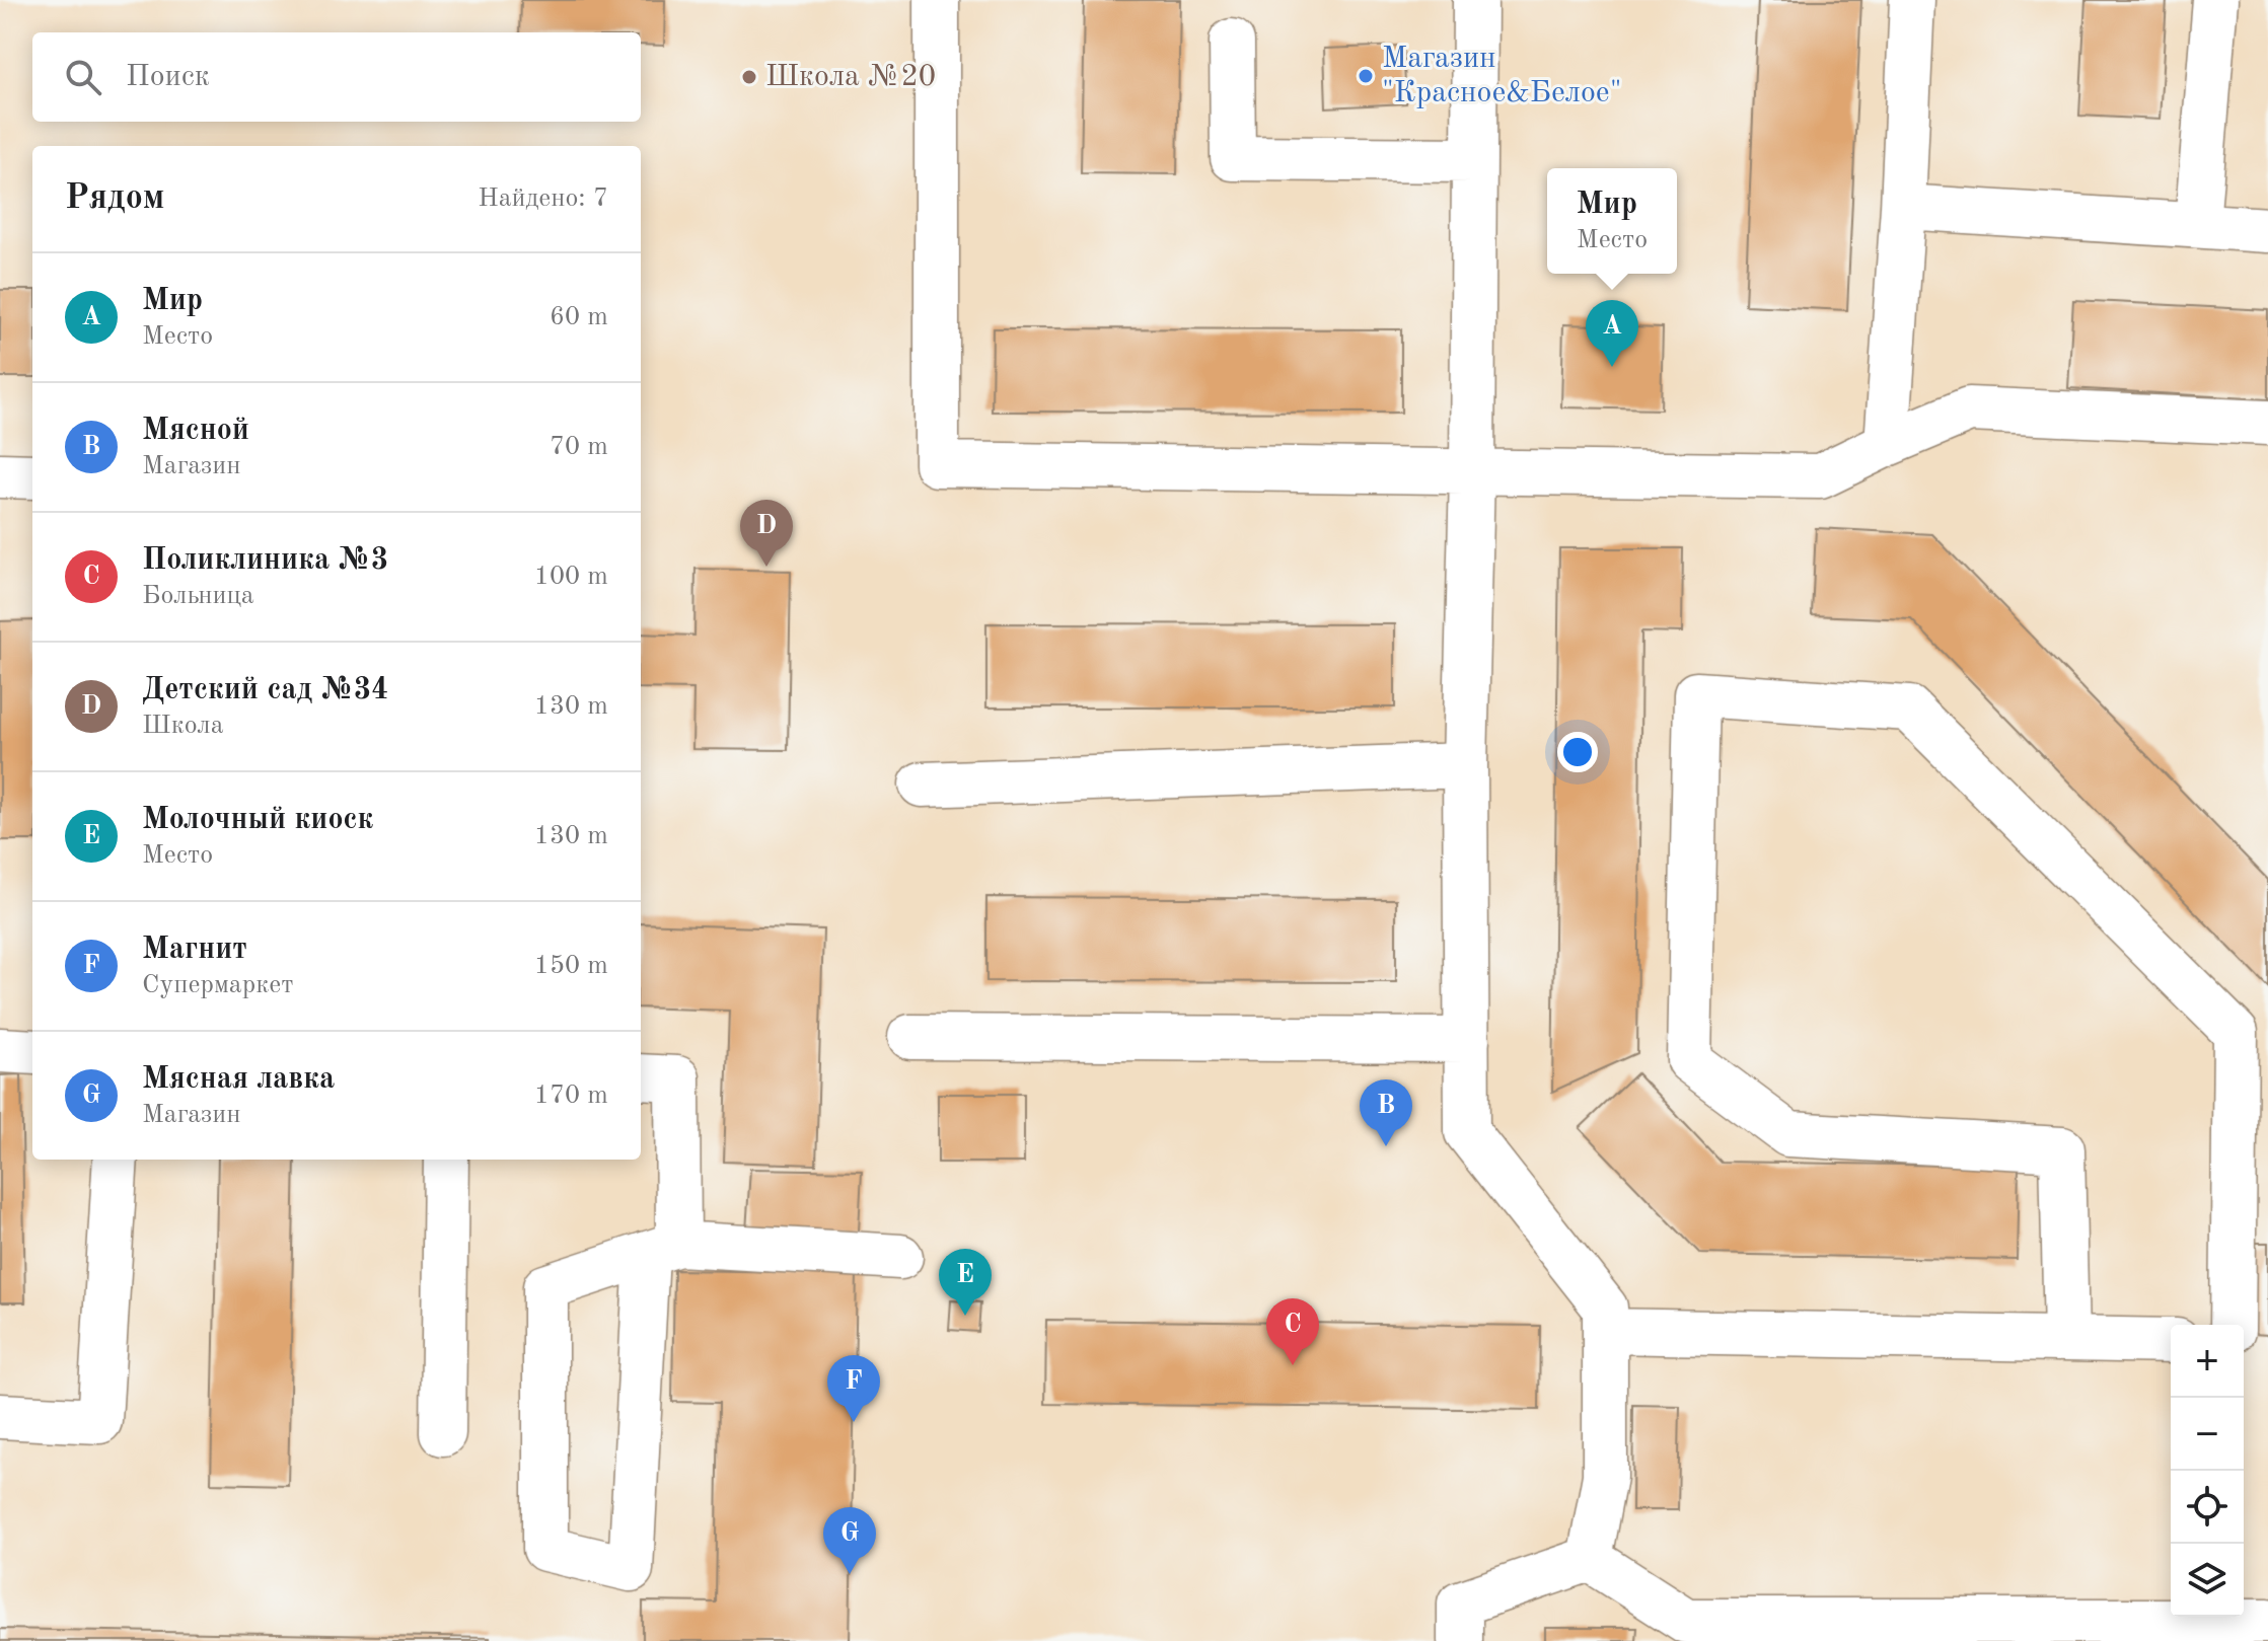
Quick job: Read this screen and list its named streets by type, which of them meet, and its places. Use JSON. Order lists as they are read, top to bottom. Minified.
{"places":["Магазин \"Красное&Белое\"","Школа №20"],"page":{"search":"Поиск","heading":["Рядом","Найдено: 7"],"popup":["Мир","Место"],"list":[{"mark":"A","name":"Мир","note":"Место","value":"60 m"},{"mark":"B","name":"Мясной","note":"Магазин","value":"70 m"},{"mark":"C","name":"Поликлиника №3","note":"Больница","value":"100 m"},{"mark":"D","name":"Детский сад №34","note":"Школа","value":"130 m"},{"mark":"E","name":"Молочный киоск","note":"Место","value":"130 m"},{"mark":"F","name":"Магнит","note":"Супермаркет","value":"150 m"},{"mark":"G","name":"Мясная лавка","note":"Магазин","value":"170 m"}],"pins":["A","D","B","E","C","F","G"],"map_buttons":["+","−"]}}
